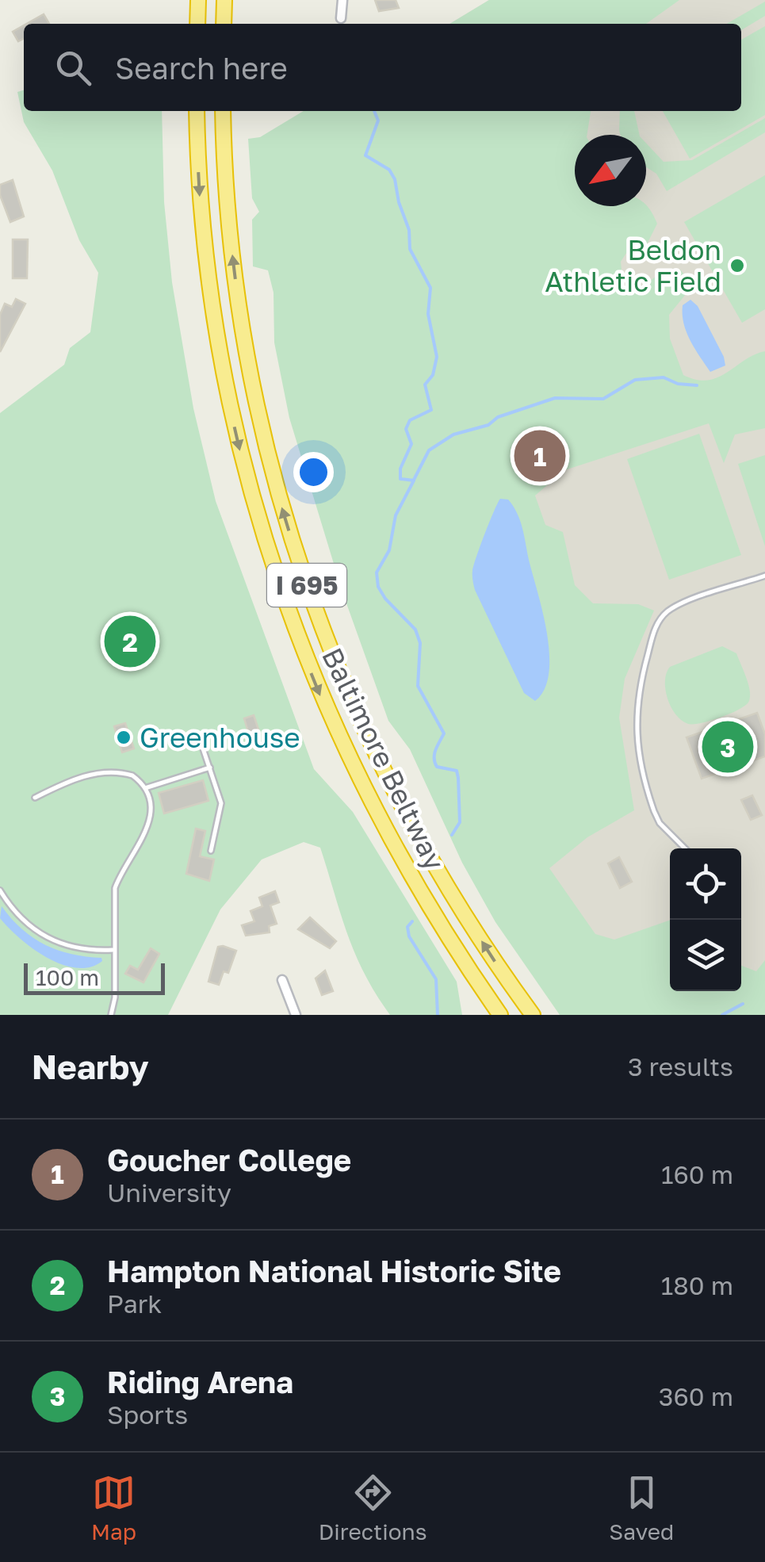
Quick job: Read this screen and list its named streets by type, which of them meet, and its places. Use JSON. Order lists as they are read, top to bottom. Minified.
{"streets":{"highway":["I 695","Baltimore Beltway"]},"places":["Beldon Athletic Field","Greenhouse"],"scale_bar":"100 m","north":"bottom left","page":{"search":"Search here","pins":["1","2","3"],"scale":"100 m","heading":["Nearby","3 results"],"list":[{"mark":"1","name":"Goucher College","note":"University","value":"160 m"},{"mark":"2","name":"Hampton National Historic Site","note":"Park","value":"180 m"},{"mark":"3","name":"Riding Arena","note":"Sports","value":"360 m"}],"nav":["Map","Directions","Saved"]}}
